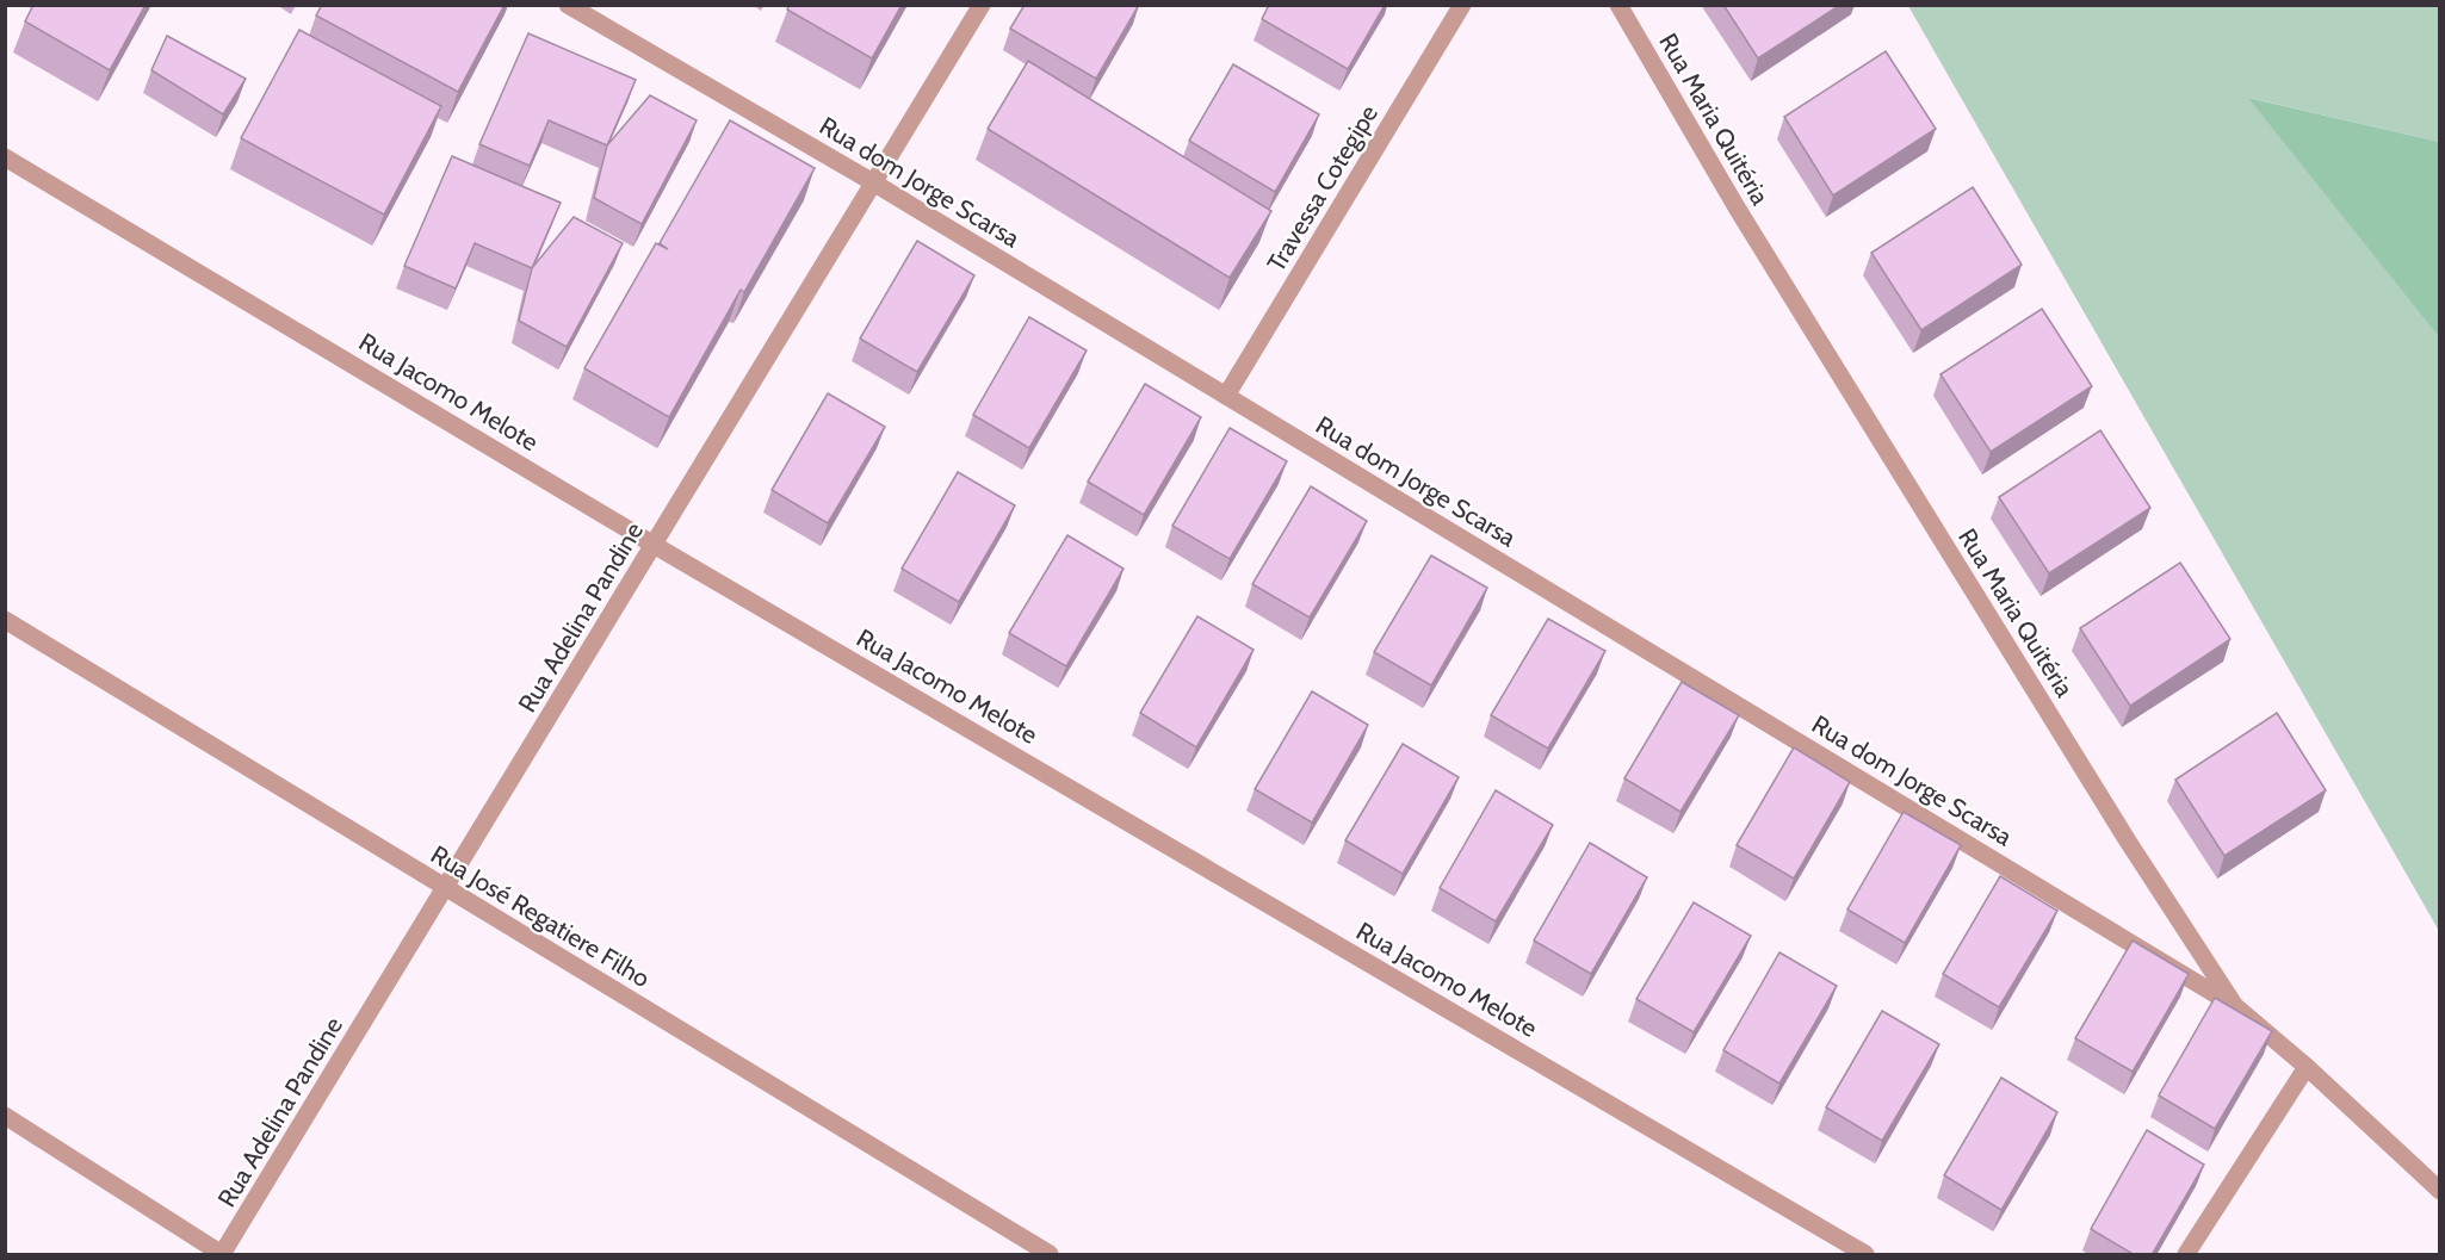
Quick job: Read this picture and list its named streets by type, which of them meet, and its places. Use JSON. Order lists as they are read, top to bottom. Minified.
{"streets":{"street":["Rua Maria Quitéria","Rua dom Jorge Scarsa","Travessa Cotegipe","Rua Jacomo Melote","Rua Adelina Pandine","Rua José Regatiere Filho"]},"crossings":[["Rua Maria Quitéria","Rua dom Jorge Scarsa"],["Rua dom Jorge Scarsa","Travessa Cotegipe"],["Rua dom Jorge Scarsa","Rua Adelina Pandine"],["Rua Jacomo Melote","Rua Adelina Pandine"],["Rua Adelina Pandine","Rua José Regatiere Filho"]]}
